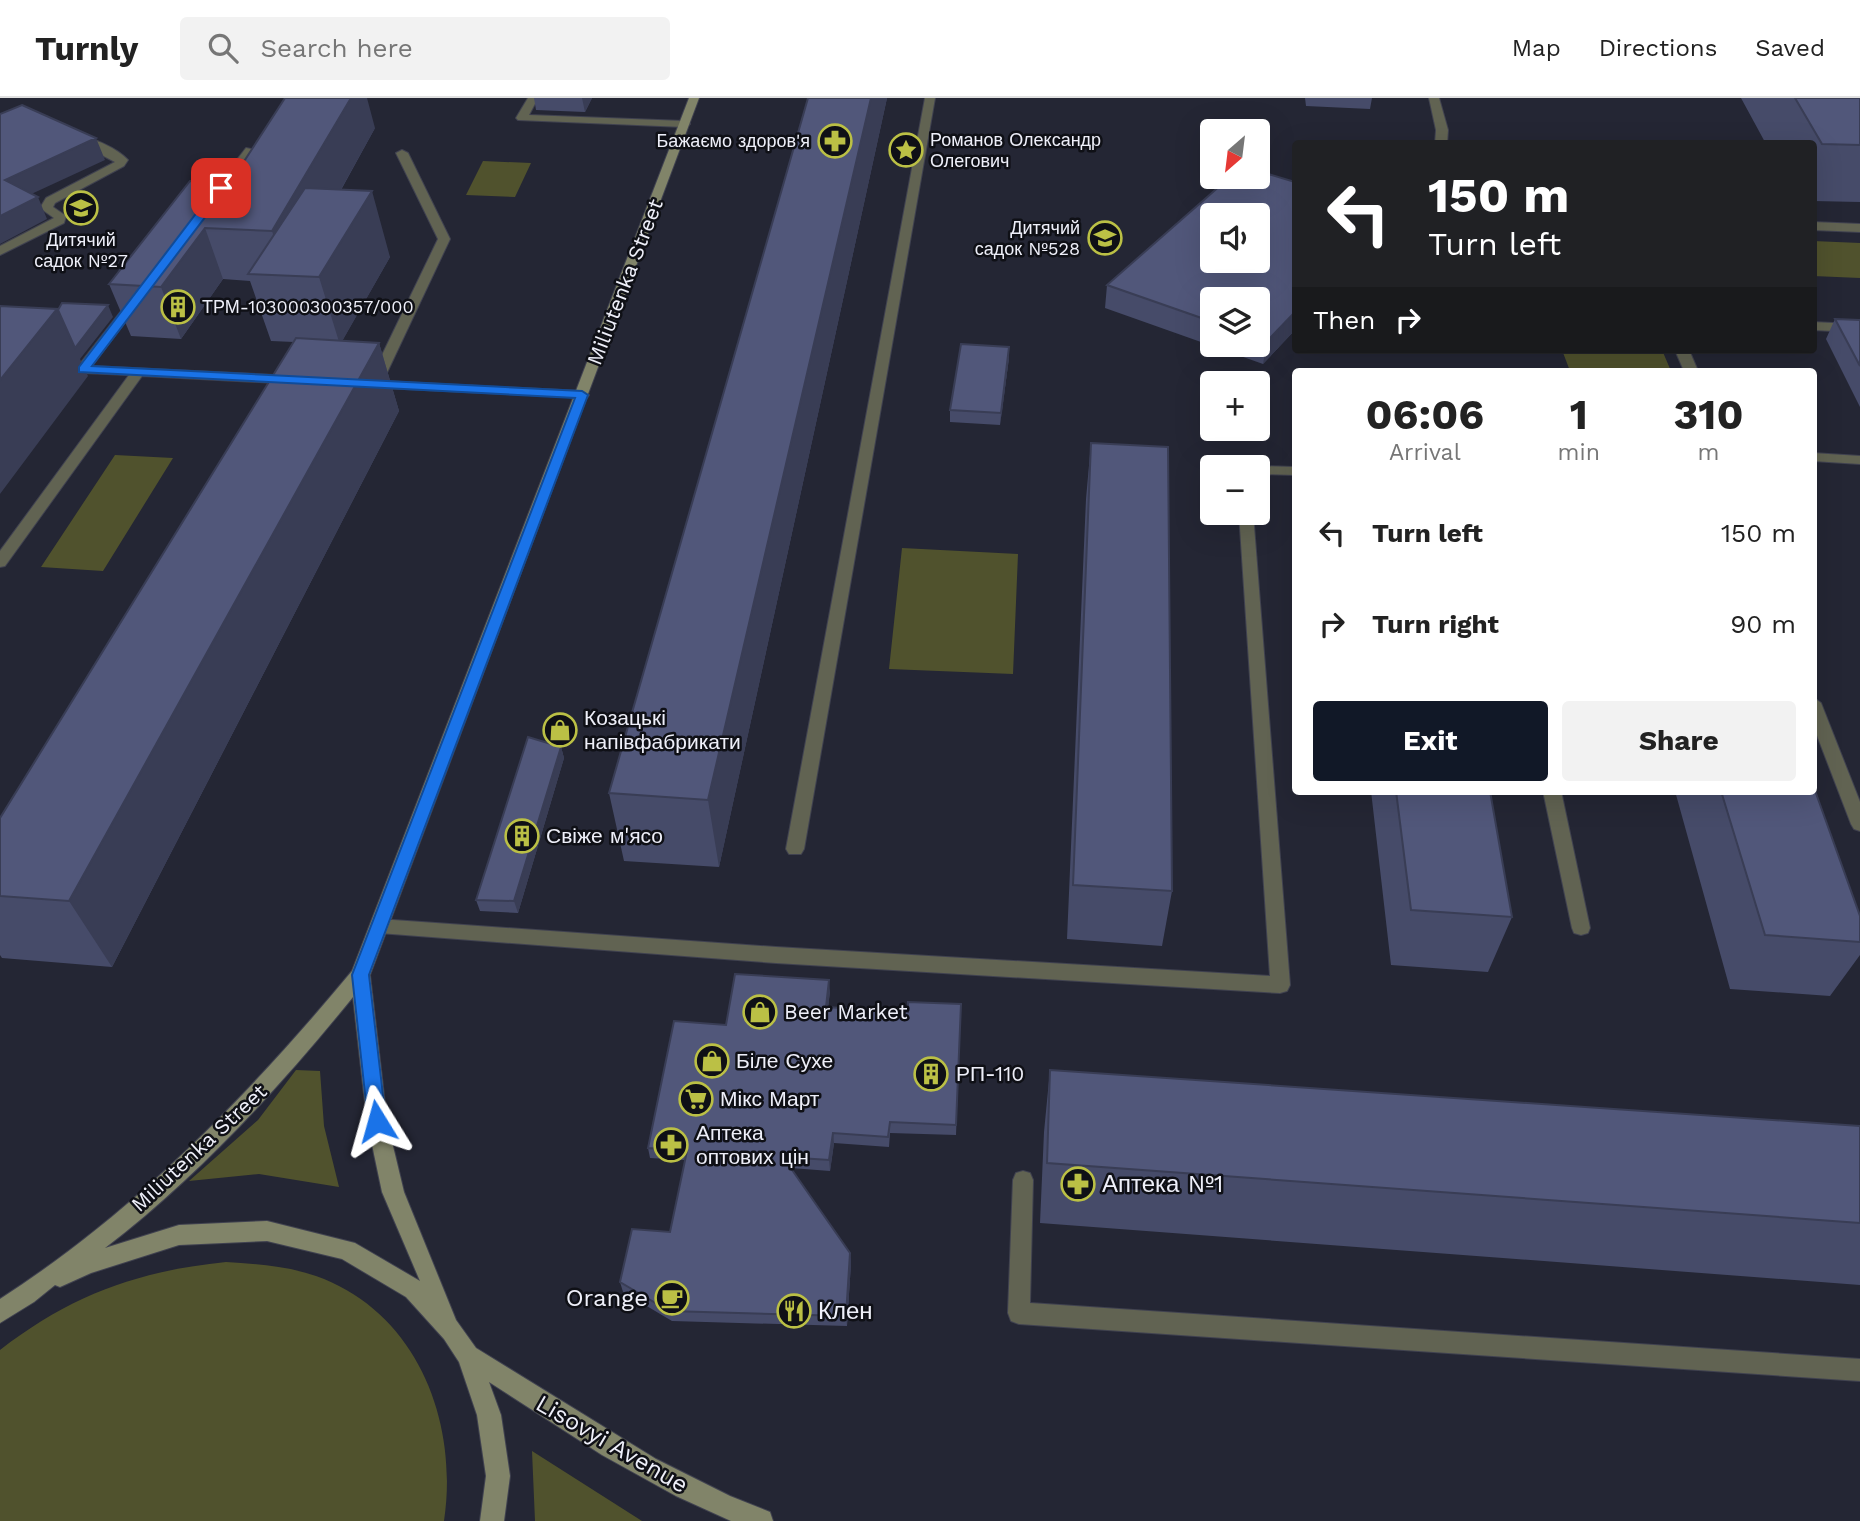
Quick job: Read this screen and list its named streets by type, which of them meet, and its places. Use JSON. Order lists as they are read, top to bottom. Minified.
{"streets":{"street":["Miliutenka Street","Lisovyi Avenue"]},"places":{"pharmacy":["Бажаємо здоров'я","Аптека оптових цін","Аптека №1"],"place":["Романов Олександр Олегович"],"school or university":["Дитячий садок №27","Дитячий садок №528"],"building":["ТРМ-103000300357/000","Свіже м'ясо","РП-110"],"shop":["Козацькі напівфабрикати","Beer Market","Біле Сухе"],"supermarket":["Мікс Март"],"cafe":["Orange"],"restaurant":["Клен"]},"north":"bottom left","page":{"header":"Turnly","search":"Search here","nav":["Map","Directions","Saved"],"map_buttons":["+","−"],"turn":["150 m","Turn left"],"then":"Then","eta":["06:06","Arrival","1","min","310","m"],"list":[{"name":"Turn left","value":"150 m"},{"name":"Turn right","value":"90 m"}],"buttons":["Exit","Share"]}}
